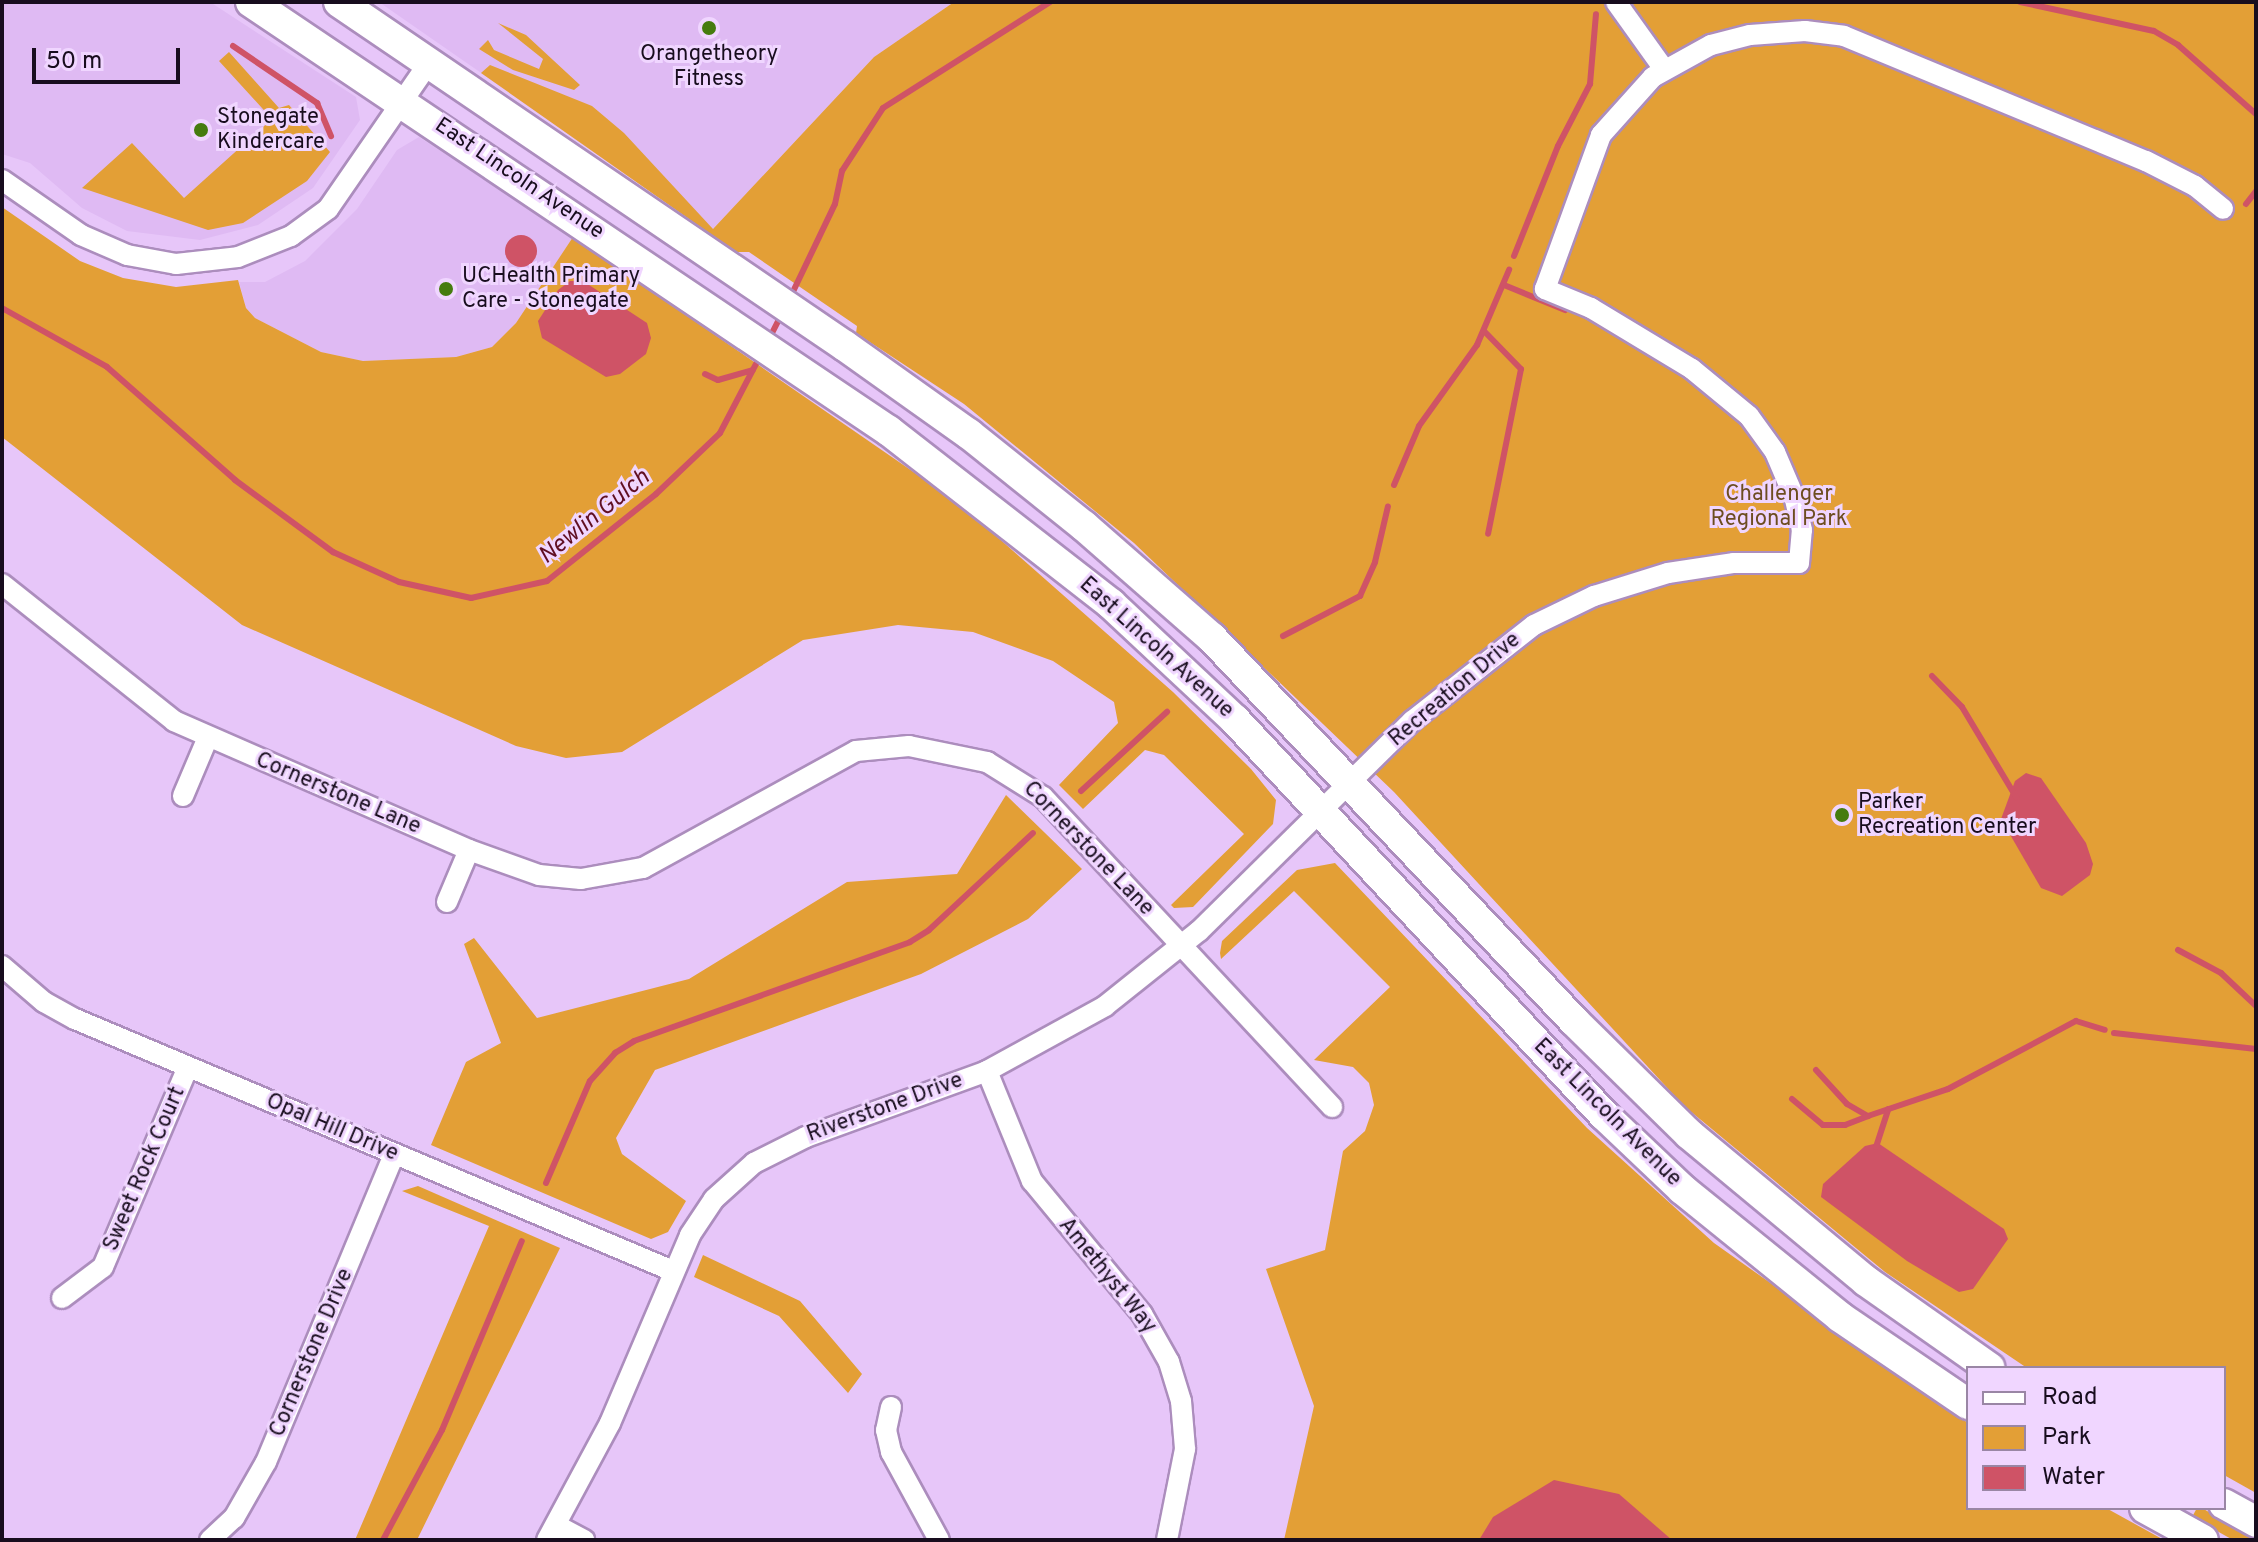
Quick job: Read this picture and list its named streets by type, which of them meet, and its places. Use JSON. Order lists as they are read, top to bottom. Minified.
{"streets":{"main road":["East Lincoln Avenue"],"street":["Recreation Drive","Cornerstone Lane","Riverstone Drive","Opal Hill Drive","Sweet Rock Court","Amethyst Way","Cornerstone Drive"]},"crossings":[["East Lincoln Avenue","Recreation Drive"],["East Lincoln Avenue","Riverstone Drive"],["Recreation Drive","Riverstone Drive"],["Cornerstone Lane","Riverstone Drive"],["Riverstone Drive","Opal Hill Drive"],["Riverstone Drive","Amethyst Way"],["Opal Hill Drive","Sweet Rock Court"],["Opal Hill Drive","Cornerstone Drive"]],"water":["Newlin Gulch"],"parks":["Challenger Regional Park"],"places":["Orangetheory Fitness","Stonegate Kindercare","UCHealth Primary Care - Stonegate","Parker Recreation Center"],"legend":["Road","Park","Water"],"scale_bar":"50 m"}
